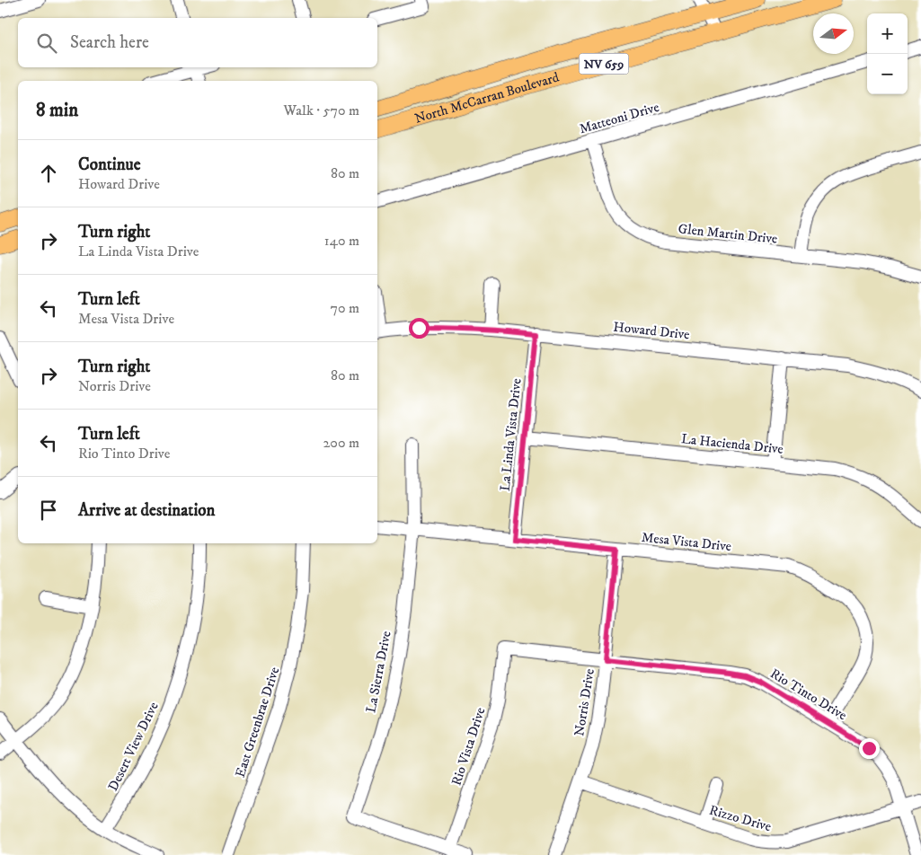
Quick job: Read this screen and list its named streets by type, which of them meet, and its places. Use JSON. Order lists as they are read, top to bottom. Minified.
{"streets":{"main road":["NV 659","North McCarran Boulevard"],"street":["Matteoni Drive","Glen Martin Drive","Howard Drive","La Linda Vista Drive","La Hacienda Drive","Mesa Vista Drive","La Sierra Drive","Rio Tinto Drive","Norris Drive","East Greenbrae Drive","Desert View Drive","Rio Vista Drive","Rizzo Drive"]},"crossings":[["Matteoni Drive","Glen Martin Drive"],["Howard Drive","La Linda Vista Drive"],["La Linda Vista Drive","La Hacienda Drive"],["La Linda Vista Drive","Mesa Vista Drive"],["Mesa Vista Drive","La Sierra Drive"],["Mesa Vista Drive","Rio Tinto Drive"],["Mesa Vista Drive","Norris Drive"],["La Sierra Drive","Rio Vista Drive"],["Rio Tinto Drive","Norris Drive"],["Rio Tinto Drive","Rio Vista Drive"],["Rio Tinto Drive","Rizzo Drive"],["Norris Drive","Rizzo Drive"]],"north":"right","page":{"map_buttons":["+","−"],"search":"Search here","heading":["8 min","Walk · 570 m"],"list":[["Continue","Howard Drive","80 m"],["Turn right","La Linda Vista Drive","140 m"],["Turn left","Mesa Vista Drive","70 m"],["Turn right","Norris Drive","80 m"],["Turn left","Rio Tinto Drive","200 m"],"Arrive at destination"]}}
